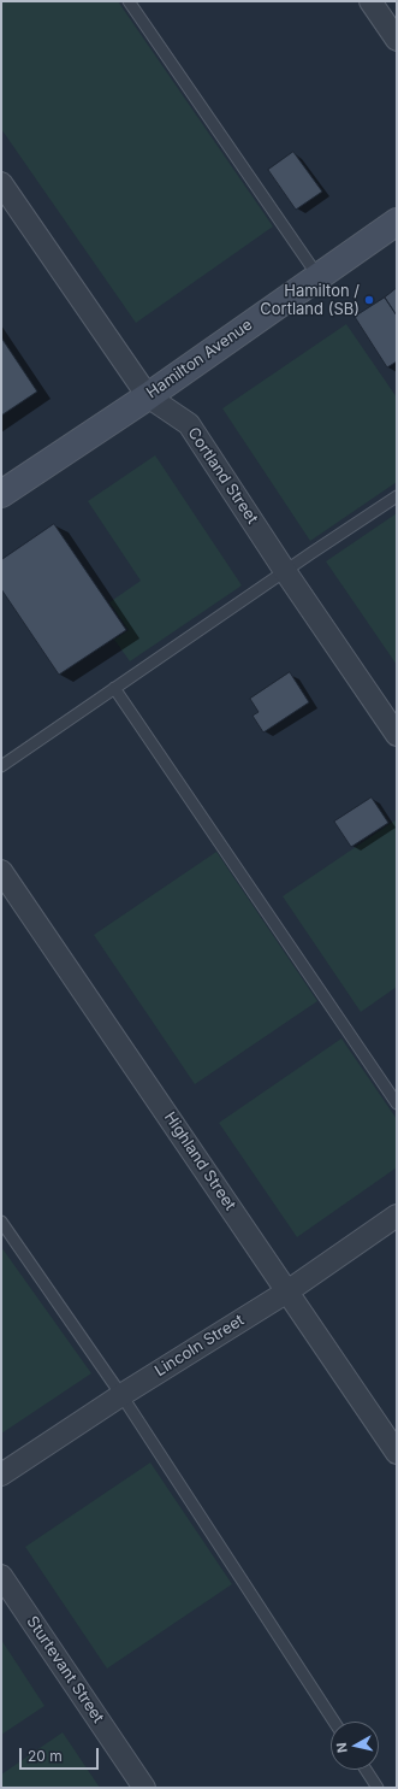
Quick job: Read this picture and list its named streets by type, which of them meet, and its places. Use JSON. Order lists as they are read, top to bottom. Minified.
{"streets":{"main road":["Hamilton Avenue"],"street":["Cortland Street","Highland Street","Lincoln Street","Sturtevant Street"]},"crossings":[["Hamilton Avenue","Cortland Street"],["Highland Street","Lincoln Street"]],"places":["Hamilton / Cortland (SB)"],"scale_bar":"20 m","north":"left"}
